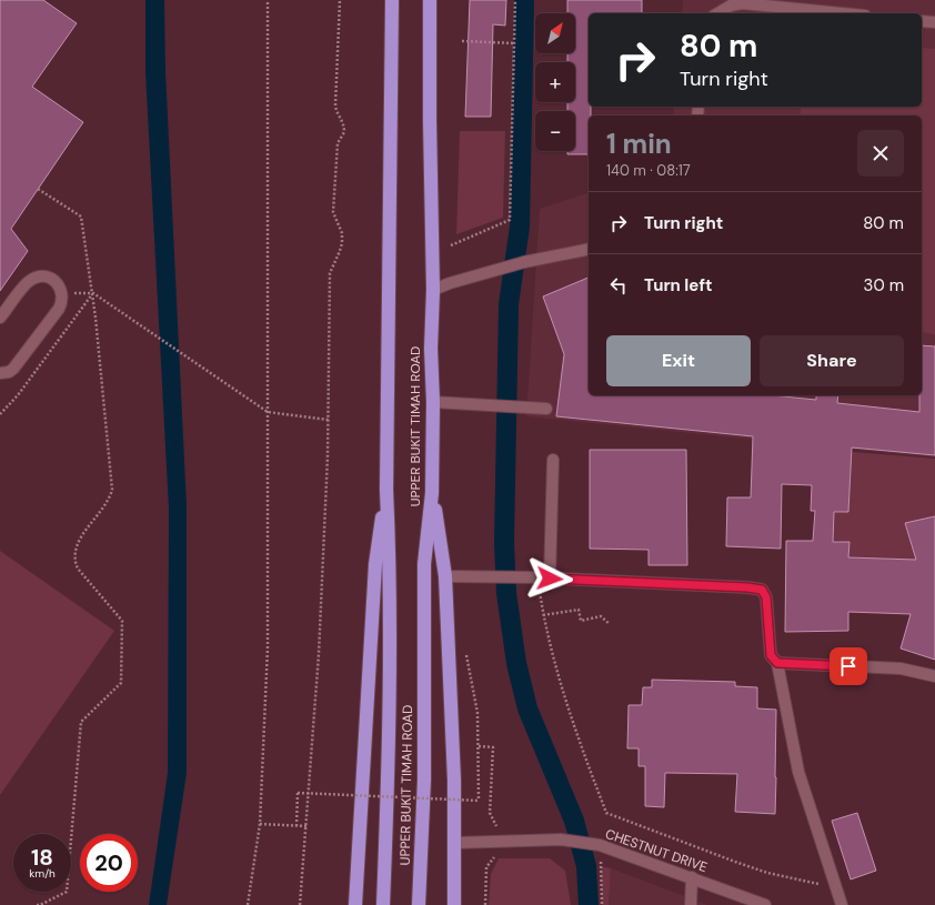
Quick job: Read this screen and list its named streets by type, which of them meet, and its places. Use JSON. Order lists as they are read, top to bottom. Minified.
{"streets":{"highway":["UPPER BUKIT TIMAH ROAD"],"street":["CHESTNUT DRIVE"]},"north":"top right","page":{"map_buttons":["+","−"],"turn":["80 m","Turn right"],"heading":["1 min","140 m · 08:17"],"list":[{"name":"Turn right","value":"80 m"},{"name":"Turn left","value":"30 m"}],"buttons":["Exit","Share"],"speed":"18 km/h","limit":"20"}}
